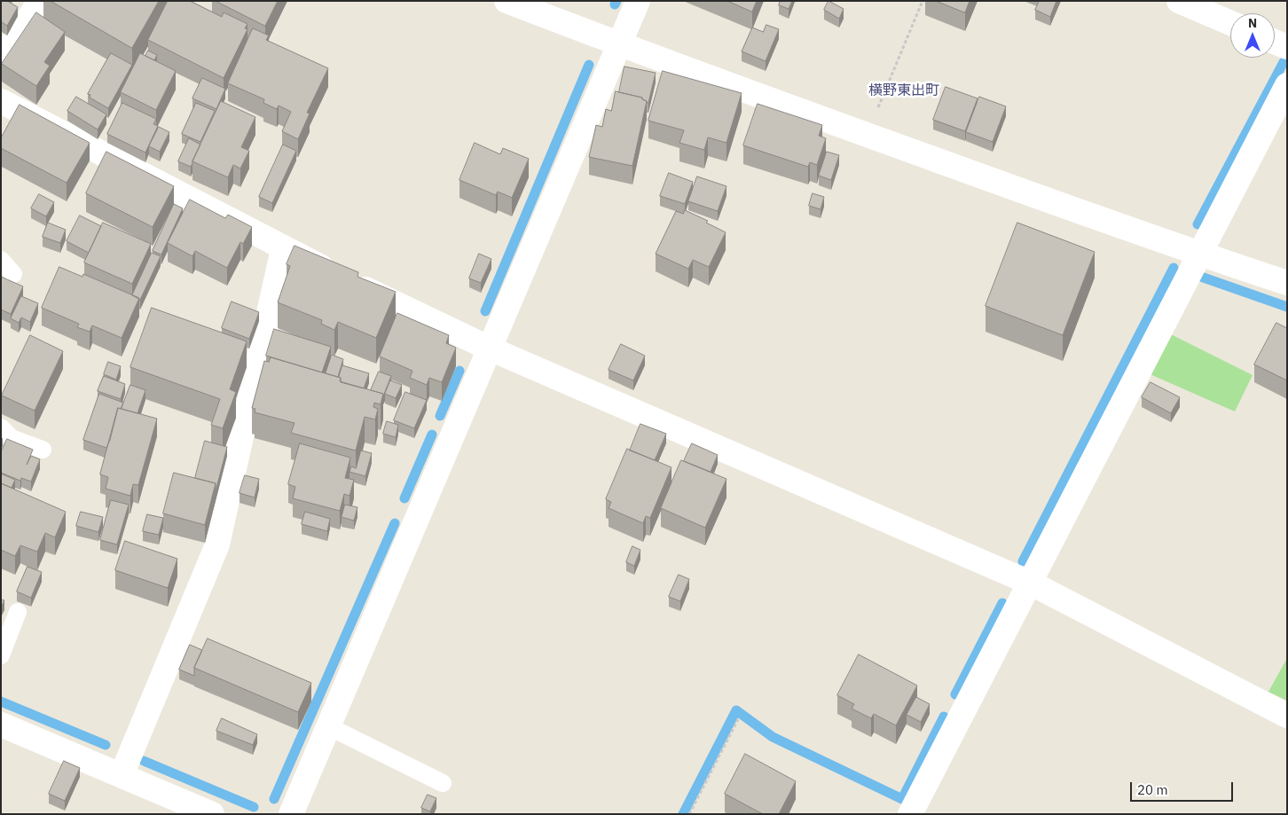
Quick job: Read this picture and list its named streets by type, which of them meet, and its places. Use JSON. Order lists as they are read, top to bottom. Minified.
{"districts":["横野東出町"],"scale_bar":"20 m","north":"top"}
